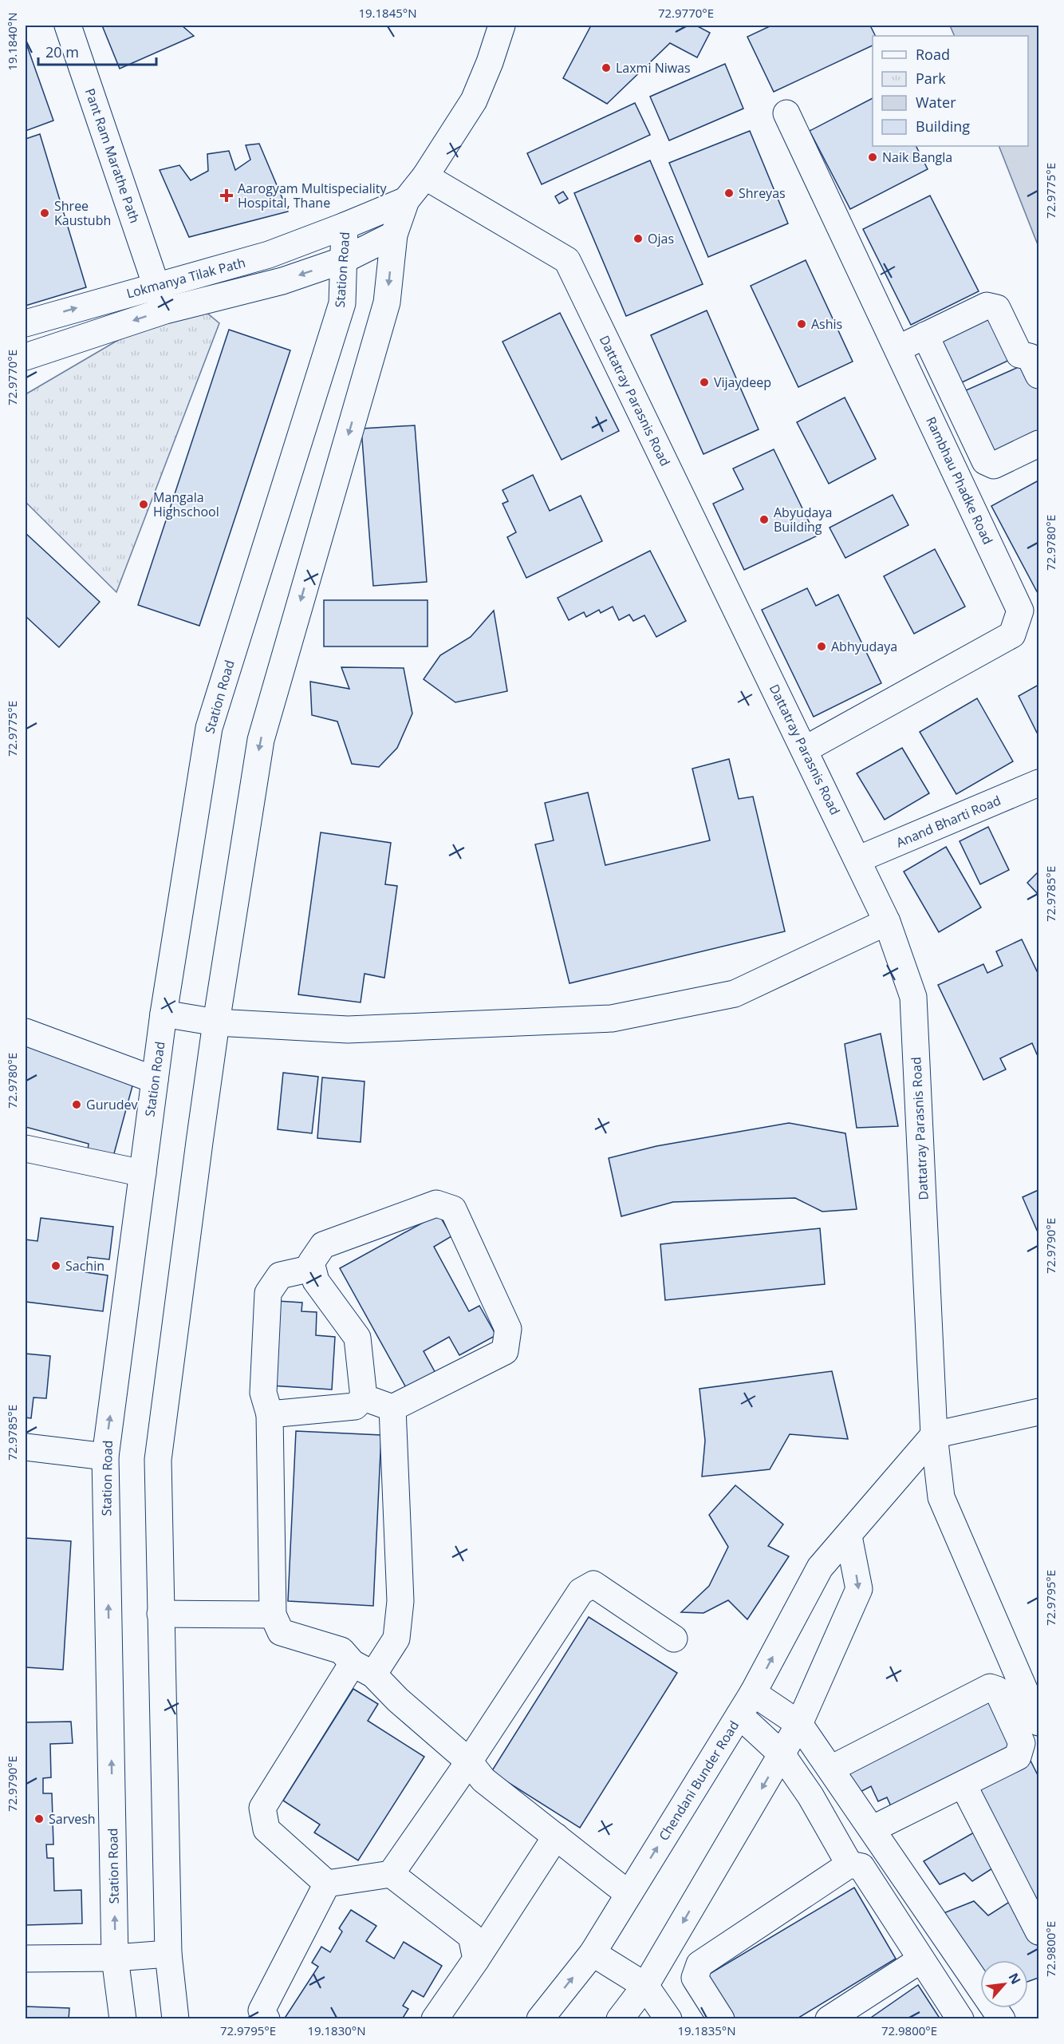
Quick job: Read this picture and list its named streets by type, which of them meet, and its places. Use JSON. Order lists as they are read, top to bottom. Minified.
{"streets":{"street":["Pant Ram Marathe Path","Station Road","Lokmanya Tilak Path","Dattatray Parasnis Road","Rambhau Phadke Road","Anand Bharti Road","Chendani Bunder Road"]},"crossings":[["Pant Ram Marathe Path","Lokmanya Tilak Path"],["Station Road","Lokmanya Tilak Path"],["Station Road","Dattatray Parasnis Road"],["Dattatray Parasnis Road","Rambhau Phadke Road"],["Dattatray Parasnis Road","Anand Bharti Road"],["Dattatray Parasnis Road","Chendani Bunder Road"]],"places":{"other":["Laxmi Niwas","Naik Bangla","Shreyas","Shree Kaustubh","Ojas","Ashis","Vijaydeep","Mangala Highschool","Abyudaya Building","Abhyudaya","Gurudev","Sachin","Sarvesh"],"health":["Aarogyam Multispeciality Hospital, Thane"]},"legend":["Road","Park","Water","Building"],"scale_bar":"20 m","north":"top right","coordinates":["19.1845°N","72.9770°E","19.1840°N","72.9775°E","72.9780°E","72.9785°E","72.9790°E","72.9795°E","72.9800°E","19.1830°N","19.1835°N"]}
